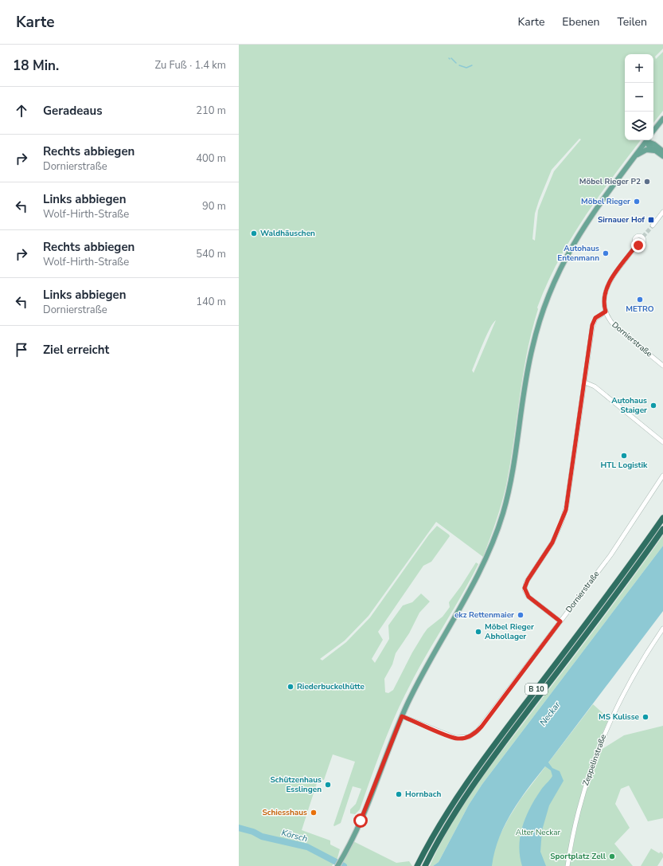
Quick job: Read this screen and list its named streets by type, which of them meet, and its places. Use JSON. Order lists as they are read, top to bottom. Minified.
{"streets":{"highway":["B 10"],"street":["Dornierstraße","Zeppelinstraße"]},"water":["Neckar","Körsch"],"parks":["Alter Neckar"],"places":{"other":["Möbel Rieger P2","Möbel Rieger","Waldhäuschen","Autohaus Entenmann","METRO","Autohaus Staiger","HTL Logistik","ekz Rettenmaier","Möbel Rieger Abhollager","Riederbuckelhütte","MS Kulisse","Schützenhaus Esslingen","Hornbach","Schiesshaus","Sportplatz Zell"],"transit":["Sirnauer Hof"]},"page":{"header":"Karte","nav":["Karte","Ebenen","Teilen"],"heading":["18 Min.","Zu Fuß · 1.4 km"],"map_buttons":["+","−"],"list":[["Geradeaus","210 m"],["Rechts abbiegen","Dornierstraße","400 m"],["Links abbiegen","Wolf-Hirth-Straße","90 m"],["Rechts abbiegen","Wolf-Hirth-Straße","540 m"],["Links abbiegen","Dornierstraße","140 m"],"Ziel erreicht"]}}
